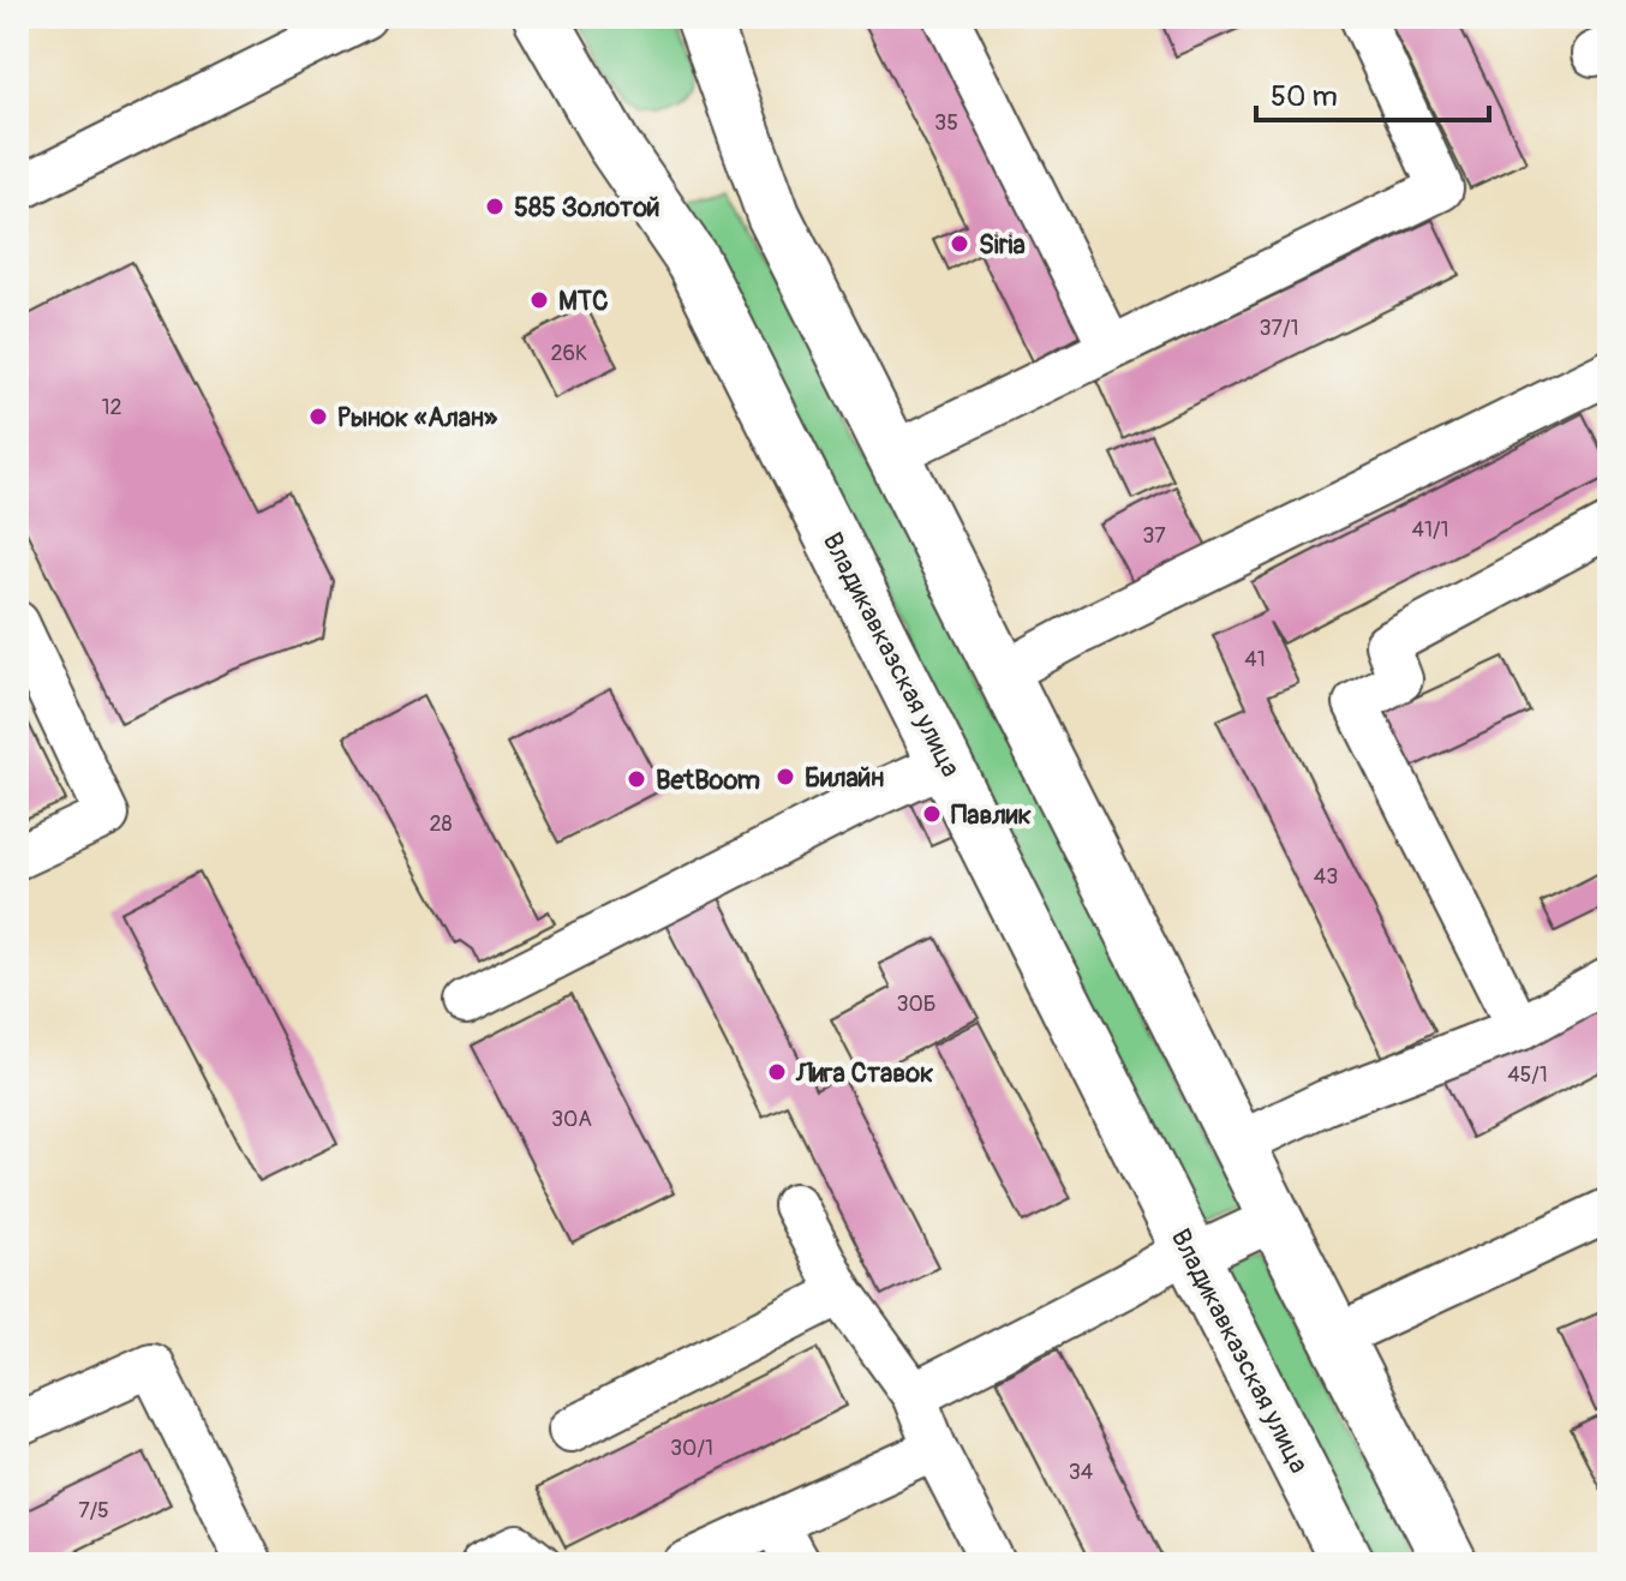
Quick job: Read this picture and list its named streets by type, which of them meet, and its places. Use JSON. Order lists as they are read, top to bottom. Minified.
{"streets":{"main road":["Владикавказская улица"]},"places":["585 Золотой","Siria","МТС","Рынок «Алан»","Билайн","BetBoom","Павлик","Лига Ставок"],"house_numbers":["35","37/1","26К","12","41/1","37","41","28","43","30Б","45/1","30А","30/1","34","7/5"],"scale_bar":"50 m"}
